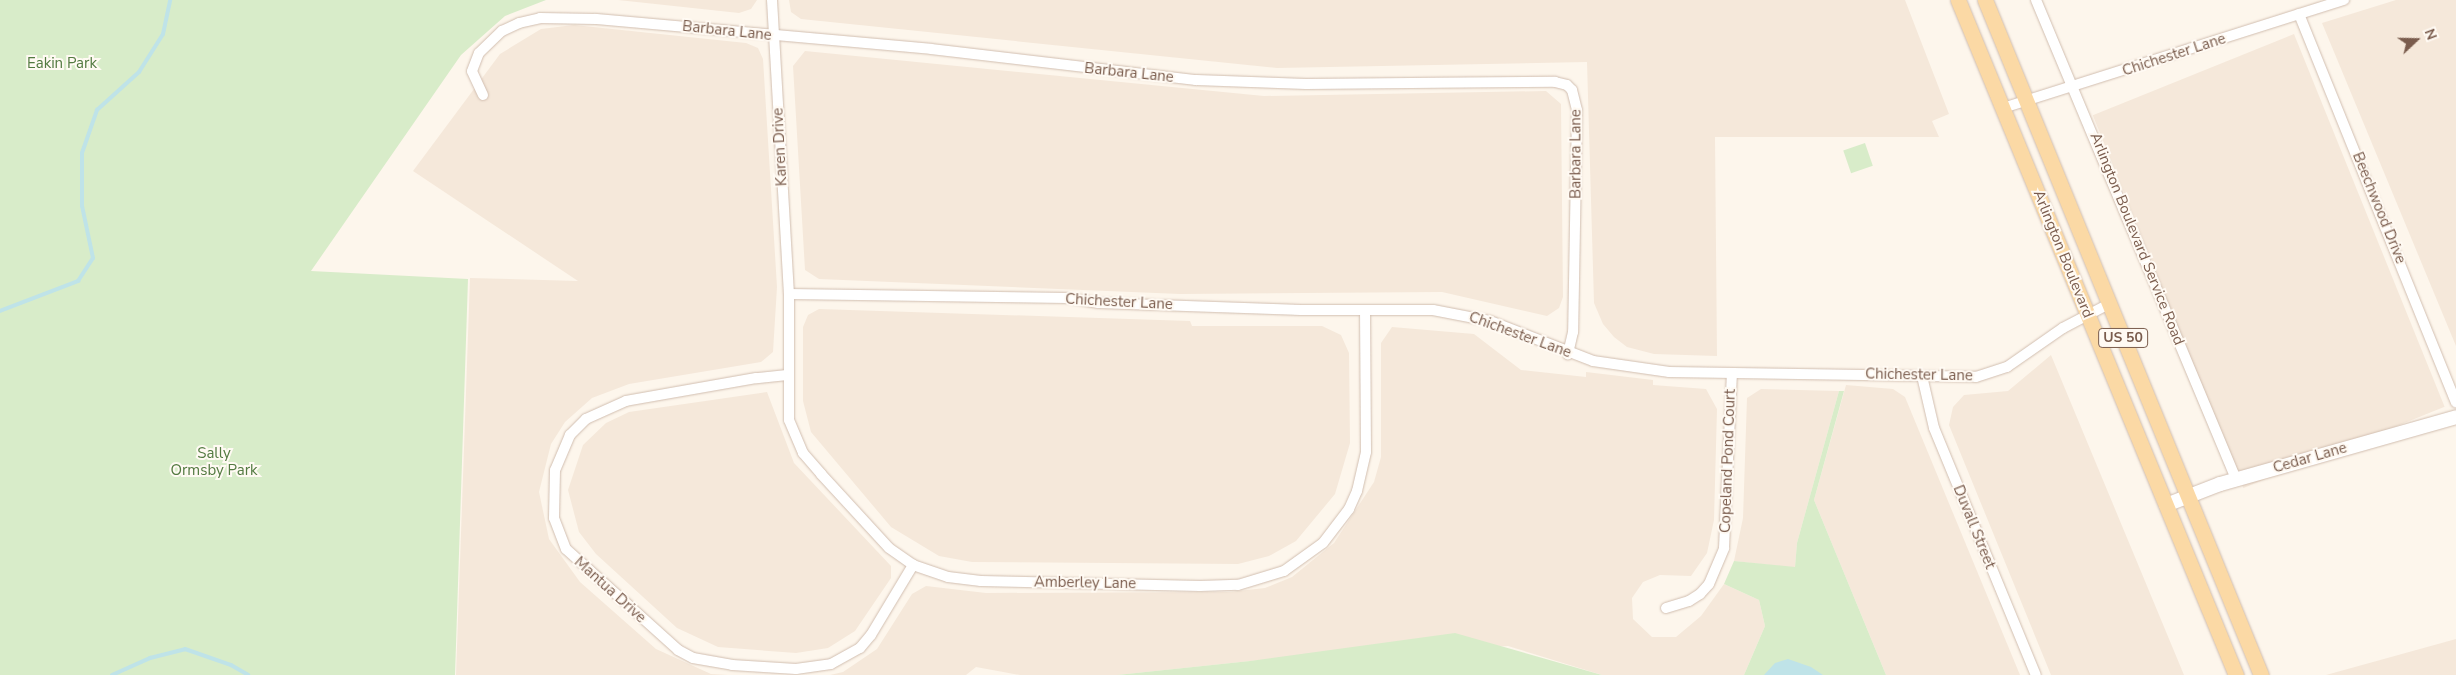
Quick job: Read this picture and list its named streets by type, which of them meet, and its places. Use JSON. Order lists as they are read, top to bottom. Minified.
{"streets":{"main road":["Arlington Boulevard","US 50","Cedar Lane"],"street":["Barbara Lane","Chichester Lane","Karen Drive","Beechwood Drive","Arlington Boulevard Service Road","Copeland Pond Court","Duvall Street","Amberley Lane","Mantua Drive"]},"crossings":[["Barbara Lane","Chichester Lane"],["Barbara Lane","Karen Drive"],["Chichester Lane","Karen Drive"],["Chichester Lane","Beechwood Drive"],["Chichester Lane","Arlington Boulevard Service Road"],["Chichester Lane","Arlington Boulevard"],["Chichester Lane","Copeland Pond Court"],["Chichester Lane","Duvall Street"],["Chichester Lane","Amberley Lane"],["Karen Drive","Amberley Lane"],["Arlington Boulevard Service Road","Cedar Lane"],["Arlington Boulevard","Cedar Lane"],["Amberley Lane","Mantua Drive"]],"parks":["Eakin Park","Sally Ormsby Park"],"north":"right"}
